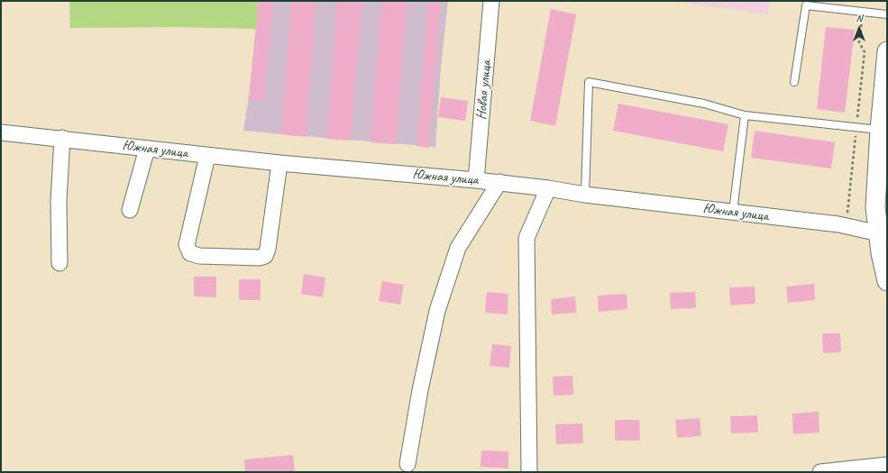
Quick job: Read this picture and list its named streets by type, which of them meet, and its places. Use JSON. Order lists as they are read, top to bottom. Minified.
{"streets":{"street":["Новая улица","Южная улица"]},"crossings":[["Новая улица","Южная улица"]],"north":"top"}
